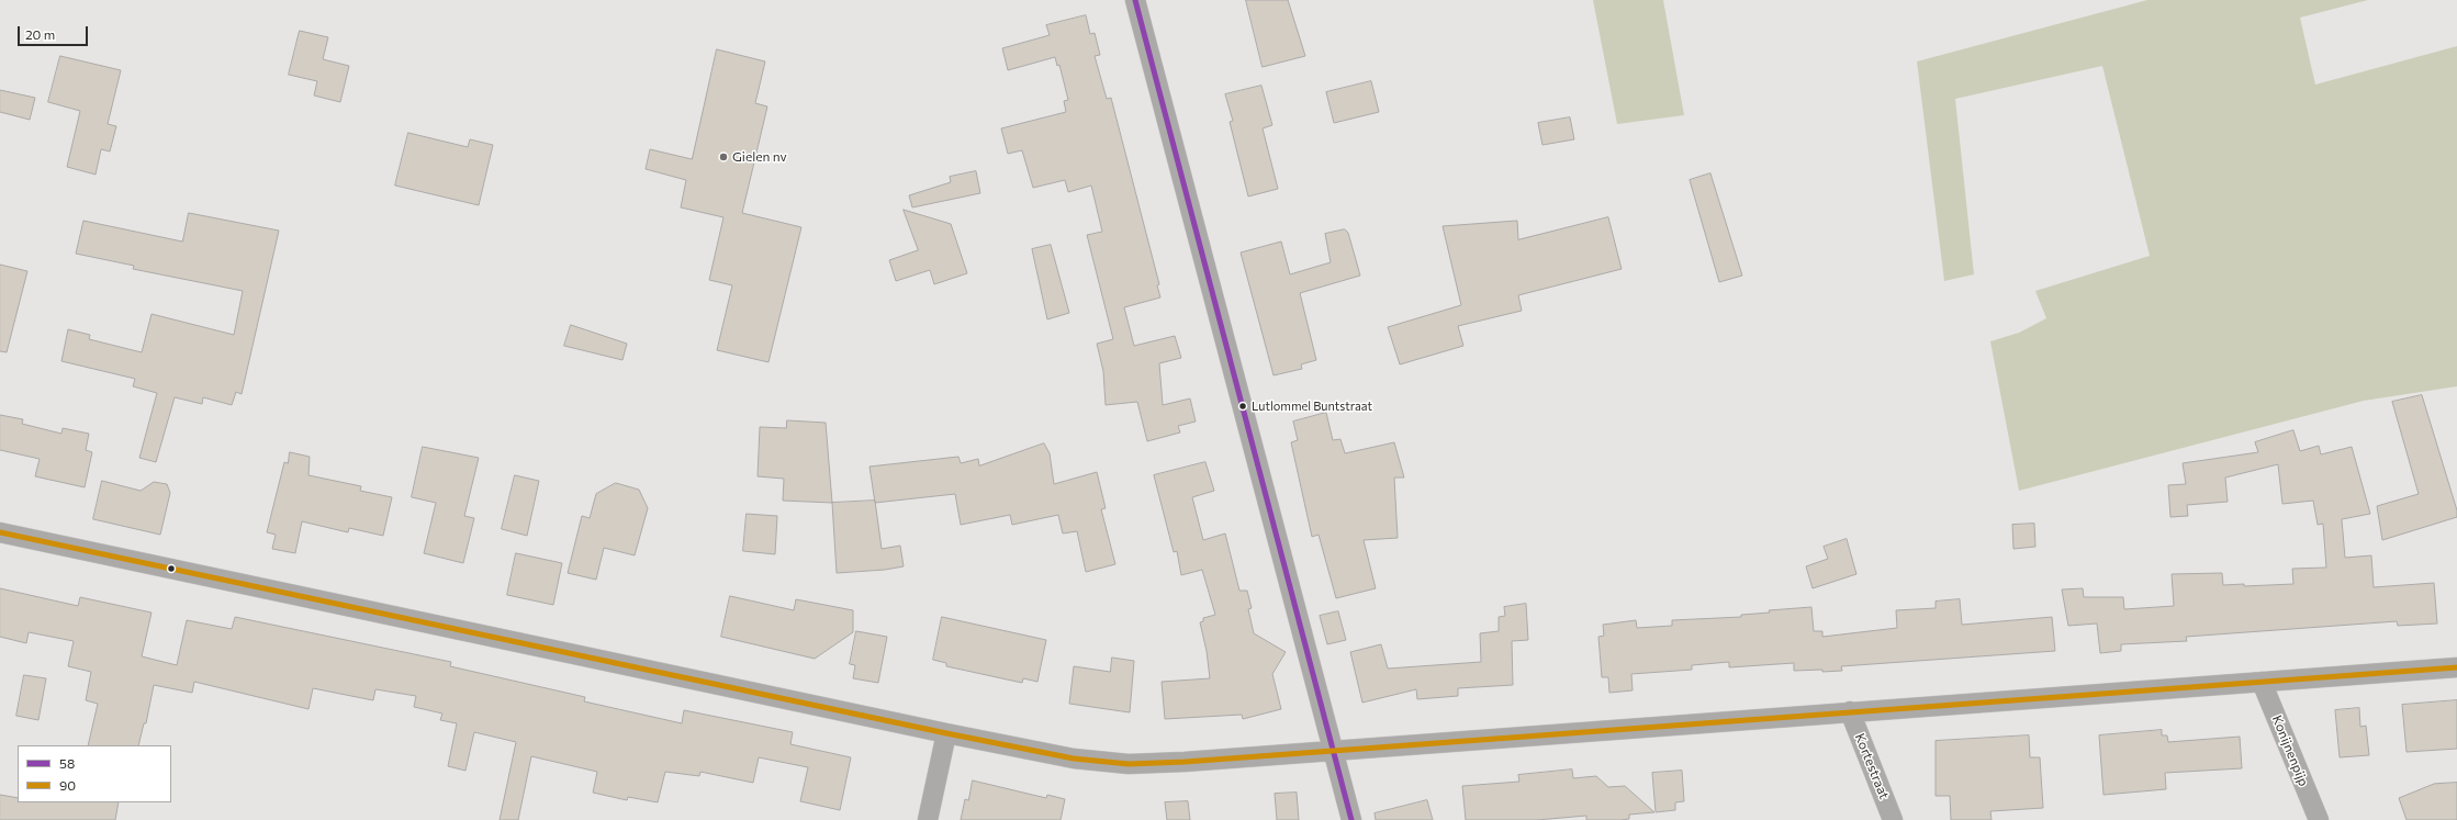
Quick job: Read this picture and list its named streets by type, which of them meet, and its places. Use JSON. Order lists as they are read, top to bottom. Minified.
{"streets":{"street":["Konijnenpijp","Kortestraat"]},"places":["Gielen nv","Lutlommel Buntstraat"],"lines":["transit line 58","transit line 90"],"legend":["58","90"],"scale_bar":"20 m"}
